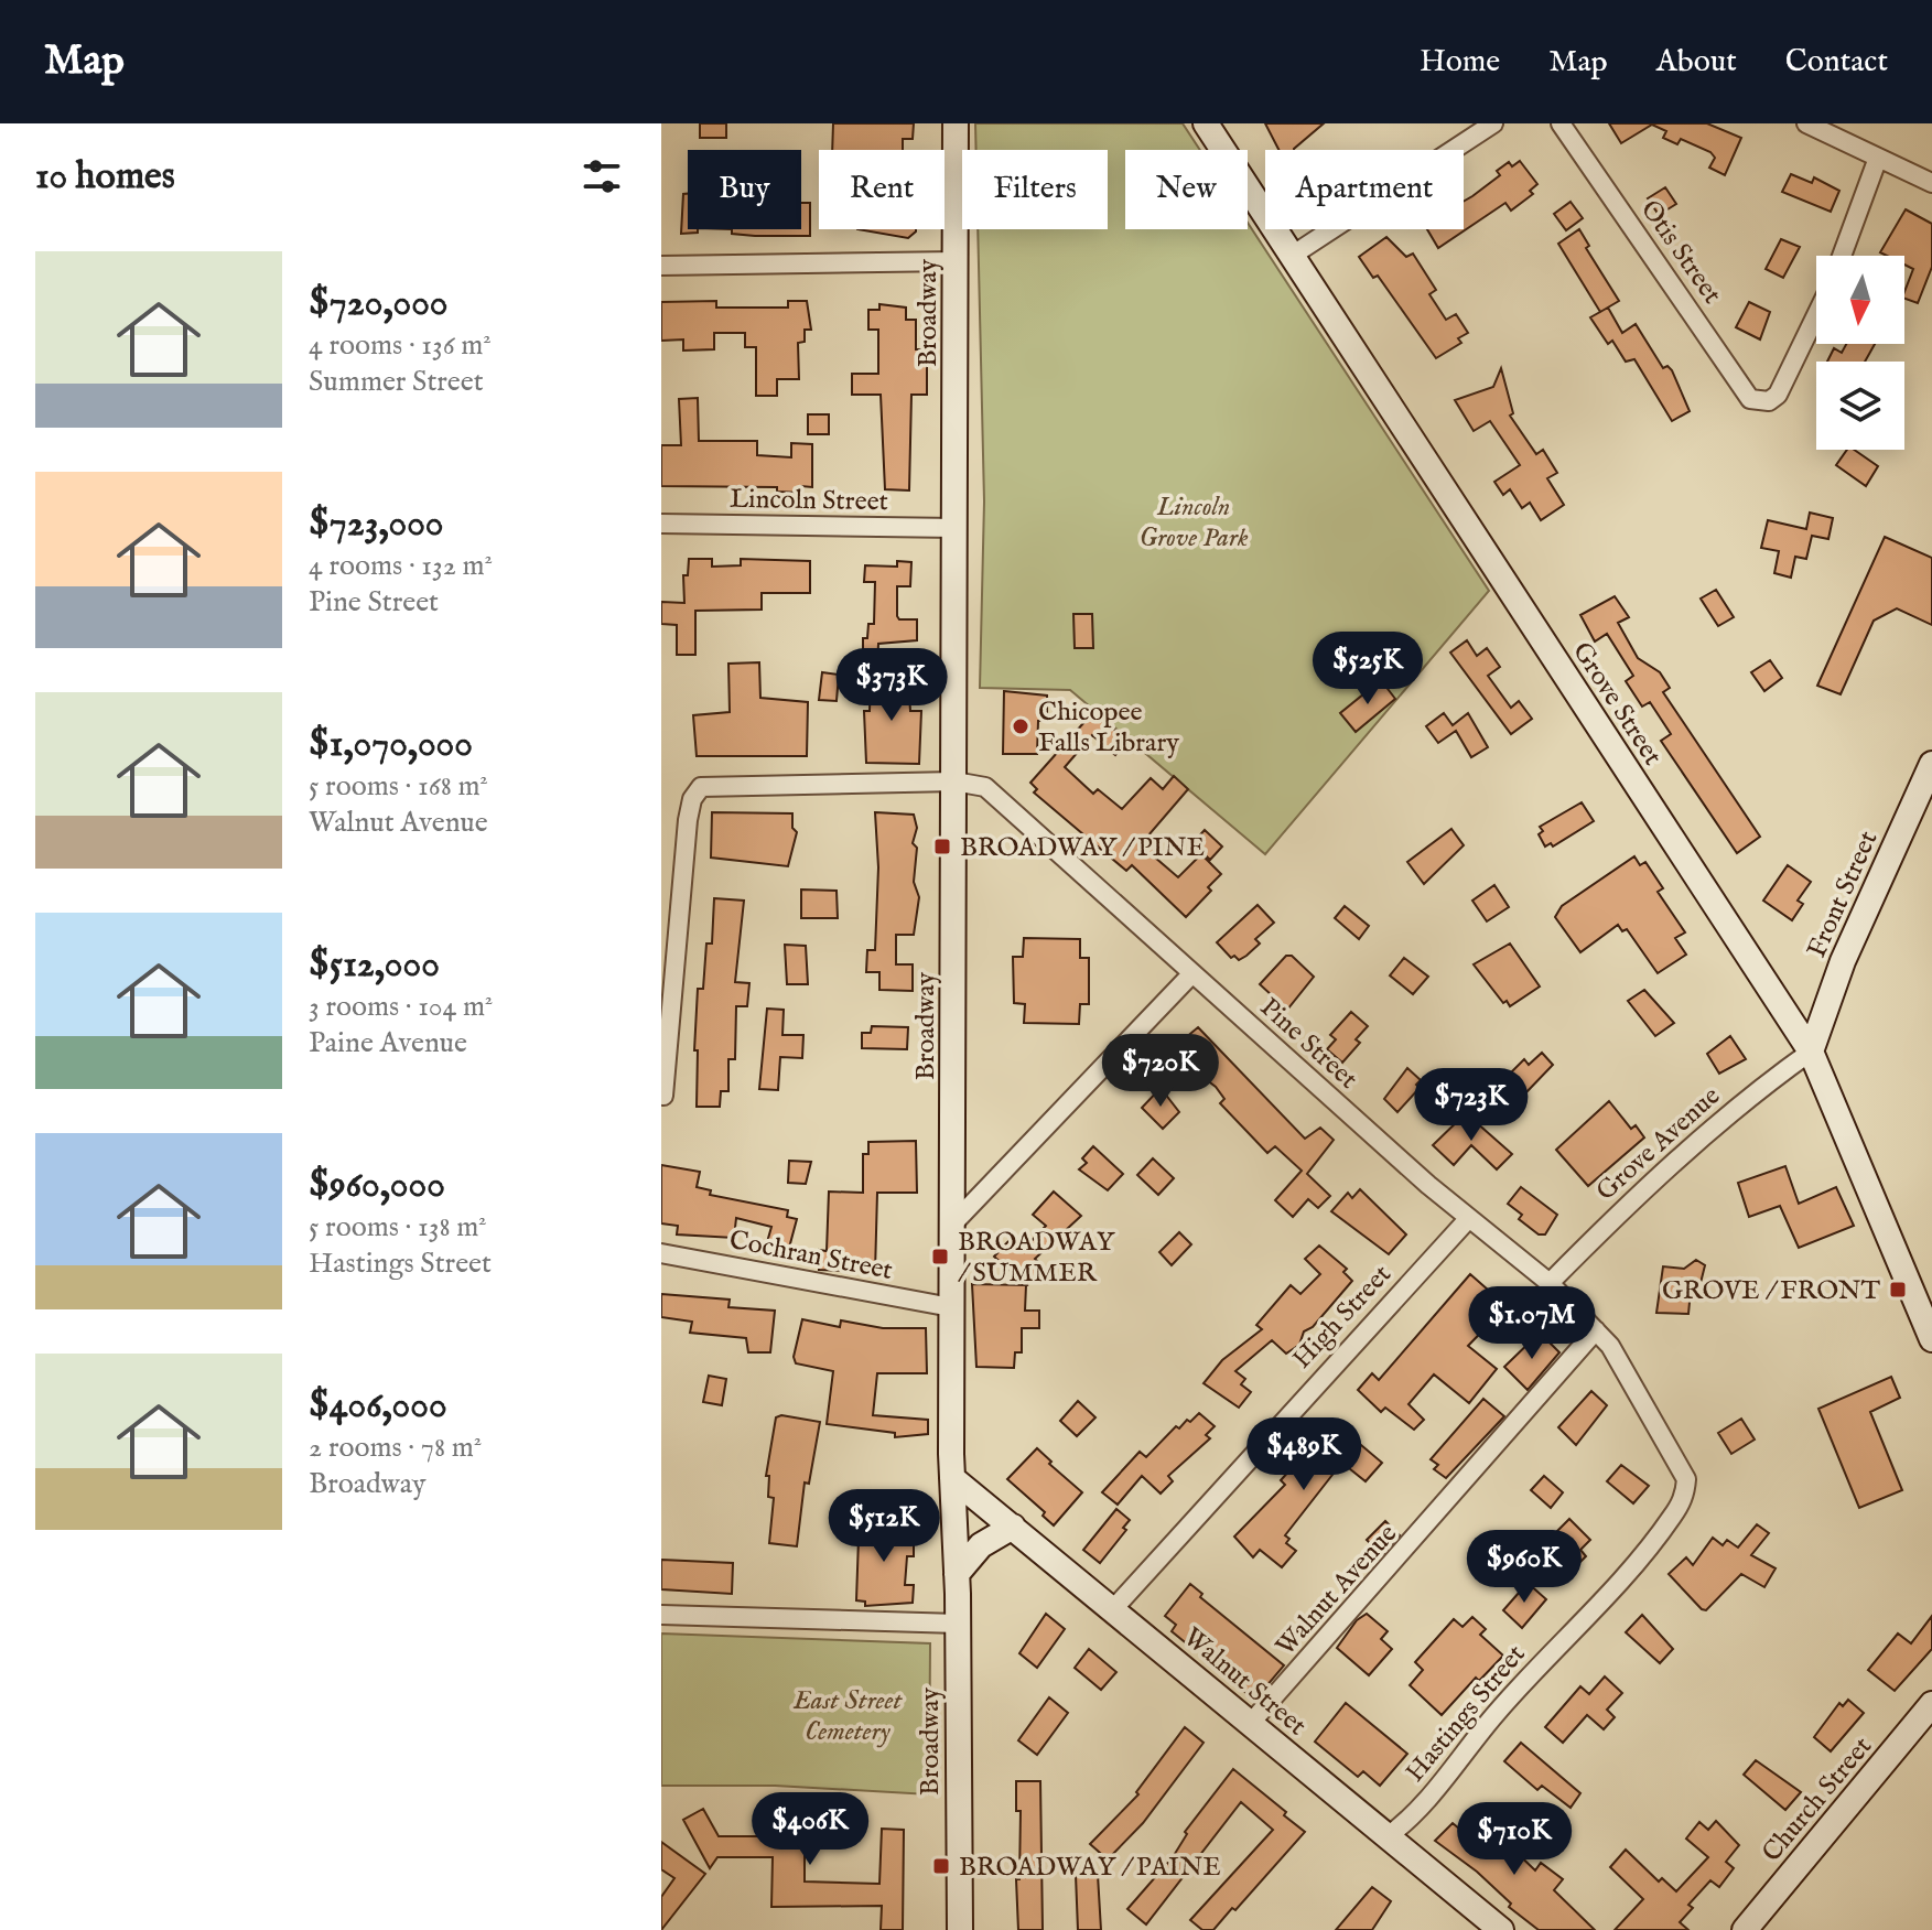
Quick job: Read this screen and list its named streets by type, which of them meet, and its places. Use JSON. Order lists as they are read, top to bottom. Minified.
{"streets":{"main road":["Broadway","Grove Street","Front Street","Walnut Street","Church Street"],"street":["Otis Street","Lincoln Street","Pine Street","Grove Avenue","Cochran Street","High Street","Walnut Avenue","Hastings Street"]},"crossings":[["Broadway","Lincoln Street"],["Broadway","Pine Street"],["Broadway","Cochran Street"],["Broadway","Walnut Street"],["Grove Street","Front Street"],["Grove Street","Grove Avenue"],["Front Street","Grove Avenue"],["Pine Street","Grove Avenue"],["Pine Street","High Street"],["Pine Street","Walnut Avenue"],["Pine Street","Hastings Street"],["High Street","Walnut Street"],["Walnut Avenue","Walnut Street"],["Walnut Street","Hastings Street"]],"parks":["Lincoln Grove Park","East Street Cemetery"],"places":{"other":["Chicopee Falls Library"],"transit":["BROADWAY / PINE","BROADWAY / SUMMER","GROVE / FRONT","BROADWAY / PAINE"]},"north":"bottom","page":{"header":"Map","nav":["Home","Map","About","Contact"],"heading":"10 homes","chip":["Buy","Rent","Filters","New","Apartment"],"list":[{"name":"$720,000","note":"4 rooms · 136 m² · Summer Street"},{"name":"$723,000","note":"4 rooms · 132 m² · Pine Street"},{"name":"$1,070,000","note":"5 rooms · 168 m² · Walnut Avenue"},{"name":"$512,000","note":"3 rooms · 104 m² · Paine Avenue"},{"name":"$960,000","note":"5 rooms · 138 m² · Hastings Street"},{"name":"$406,000","note":"2 rooms · 78 m² · Broadway"}],"price":["$525K","$373K","$720K","$723K","$1.07M","$489K","$512K","$960K","$406K","$710K"]}}
